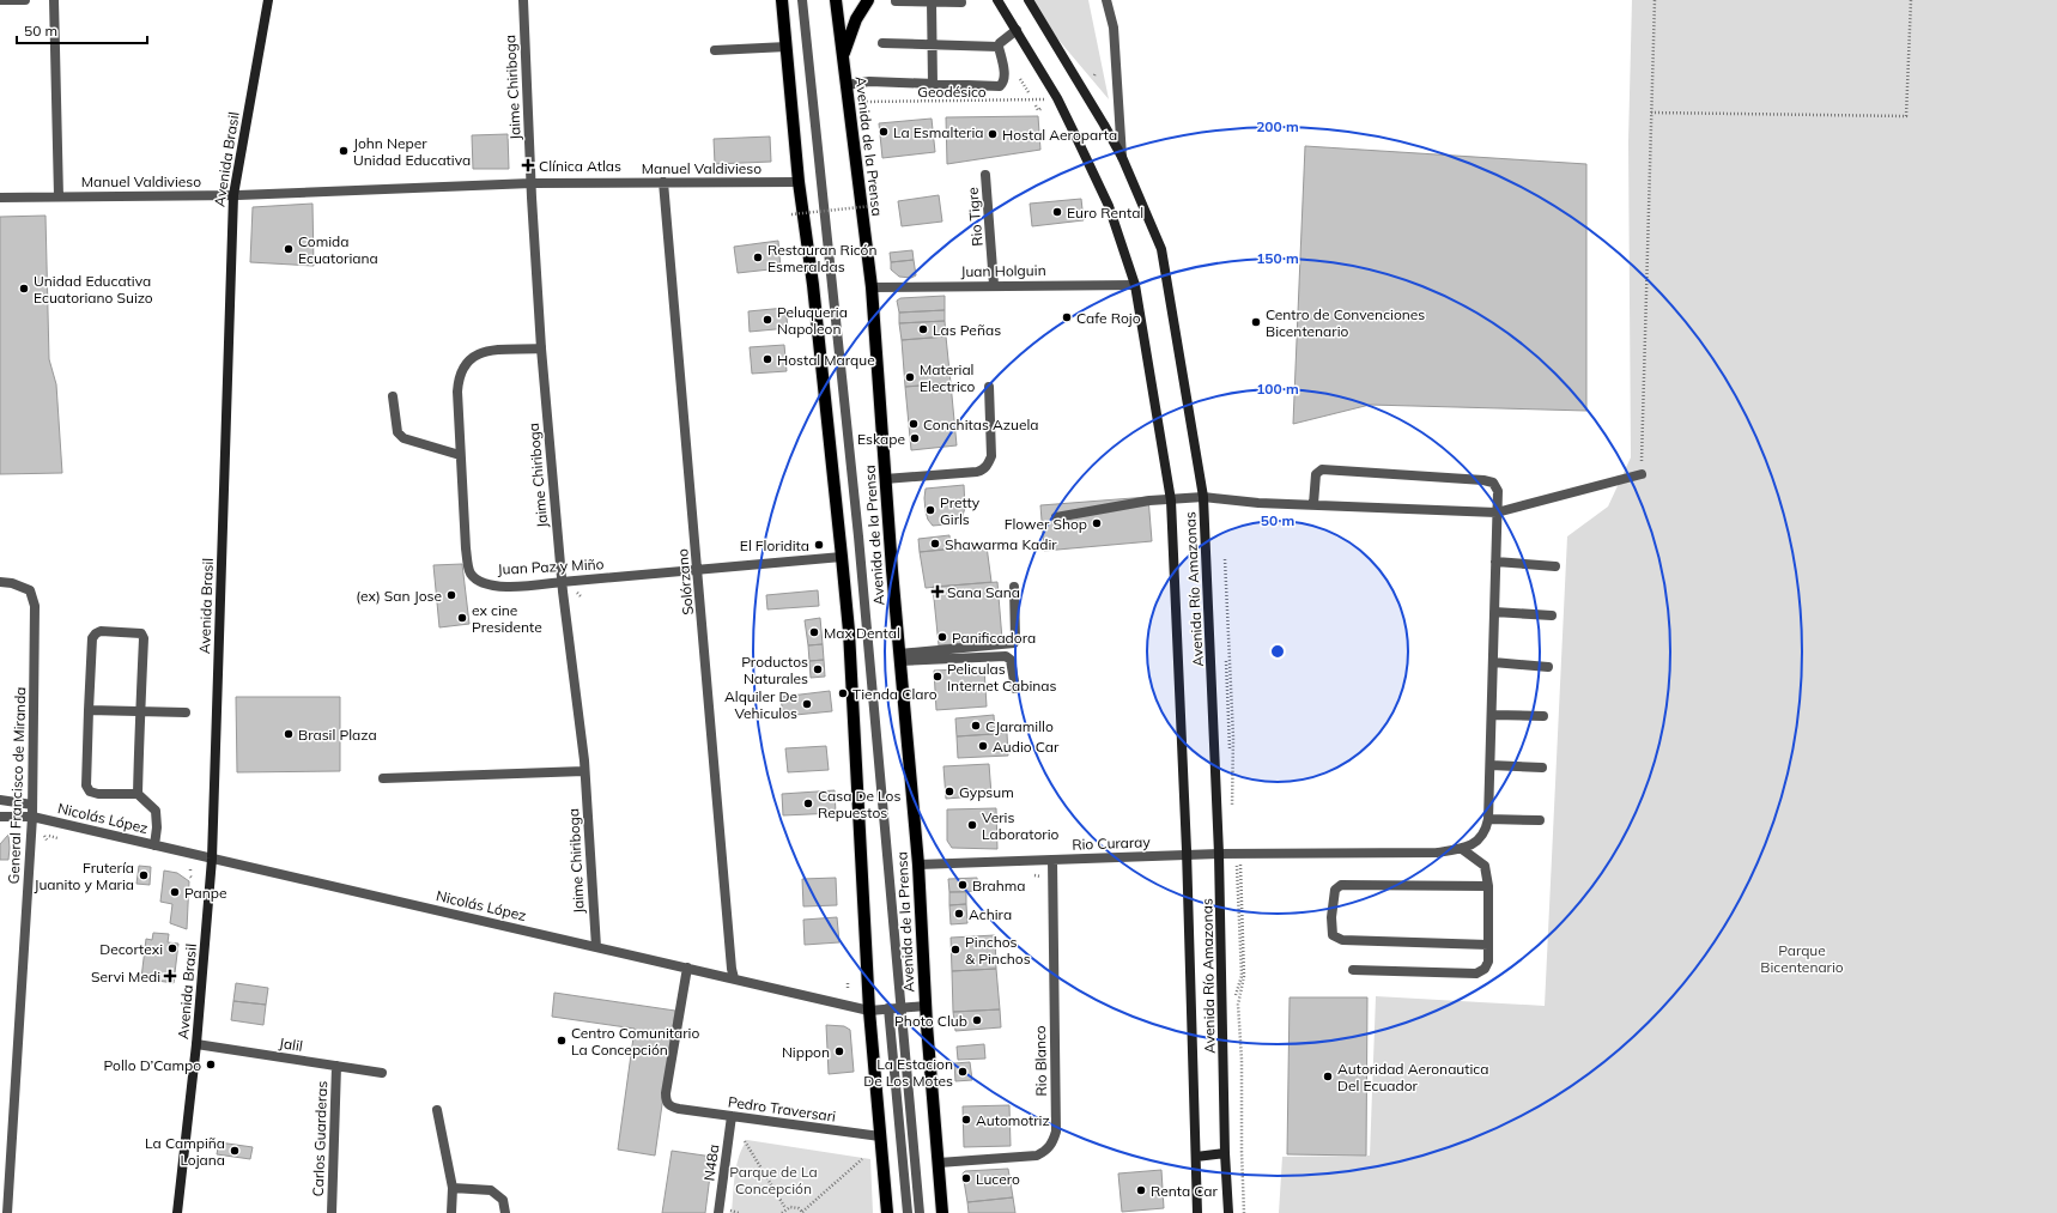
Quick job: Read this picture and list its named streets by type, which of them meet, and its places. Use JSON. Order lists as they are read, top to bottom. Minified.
{"streets":{"main road":["Avenida de la Prensa","Avenida Brasil","Avenida Río Amazonas"],"street":["Jaime Chiriboga","Manuel Valdivieso","Rio Tigre","Juan Holguin","Juan Paz y Miño","Solórzano","General Francisco de Miranda","Nicolás López","Rio Curaray","Jalil","Rio Blanco","Pedro Traversari","Carlos Guarderas","N48a"],"path":["Geodésico"]},"crossings":[["Jaime Chiriboga","Manuel Valdivieso"],["Jaime Chiriboga","Juan Paz y Miño"],["Jaime Chiriboga","Nicolás López"],["Geodésico","Avenida de la Prensa"],["Geodésico","Avenida Río Amazonas"],["Avenida de la Prensa","Juan Holguin"],["Avenida de la Prensa","Nicolás López"],["Avenida de la Prensa","Rio Curaray"],["Avenida de la Prensa","Rio Blanco"],["Avenida Brasil","Manuel Valdivieso"],["Avenida Brasil","Nicolás López"],["Avenida Brasil","Jalil"],["Manuel Valdivieso","Solórzano"],["Rio Tigre","Juan Holguin"],["Juan Holguin","Avenida Río Amazonas"],["Juan Paz y Miño","Solórzano"],["Solórzano","Nicolás López"],["Avenida Río Amazonas","Rio Curaray"],["General Francisco de Miranda","Nicolás López"],["Nicolás López","Pedro Traversari"],["Rio Curaray","Rio Blanco"],["Jalil","Carlos Guarderas"],["Pedro Traversari","N48a"]],"parks":["Parque Bicentenario","Parque de La Concepción"],"places":{"other":["La Esmalteria","Hostal Aeroparta","John Neper Unidad Educativa","Euro Rental","Comida Ecuatoriana","Restauran Ricón Esmeraldas","Unidad Educativa Ecuatoriano Suizo","Cafe Rojo","Peluqueria Napoleon","Centro de Convenciones Bicentenario","Las Peñas","Hostal Marque","Material Electrico","Conchitas Azuela","Eskape","Pretty Girls","Flower Shop","Shawarma Kadir","El Floridita","(ex) San Jose","ex cine Presidente","Max Dental","Panificadora","Productos Naturales","Peliculas Internet Cabinas","Tienda Claro","Alquiler De Vehiculos","CJaramillo","Brasil Plaza","Audio Car","Gypsum","Casa De Los Repuestos","Veris Laboratorio","Frutería Juanito y Maria","Brahma","Panpe","Achira","Decortexi","Pinchos & Pinchos","Photo Club","Centro Comunitario La Concepción","Nippon","Pollo D’Campo","La Estacion De Los Motes","Autoridad Aeronautica Del Ecuador","Automotriz","La Campiña Lojana","Lucero","Renta Car"],"health":["Clínica Atlas","Sana Sana","Servi Medi"]},"scale_bar":"50 m","rings":["200 m","150 m","100 m","50 m"]}
